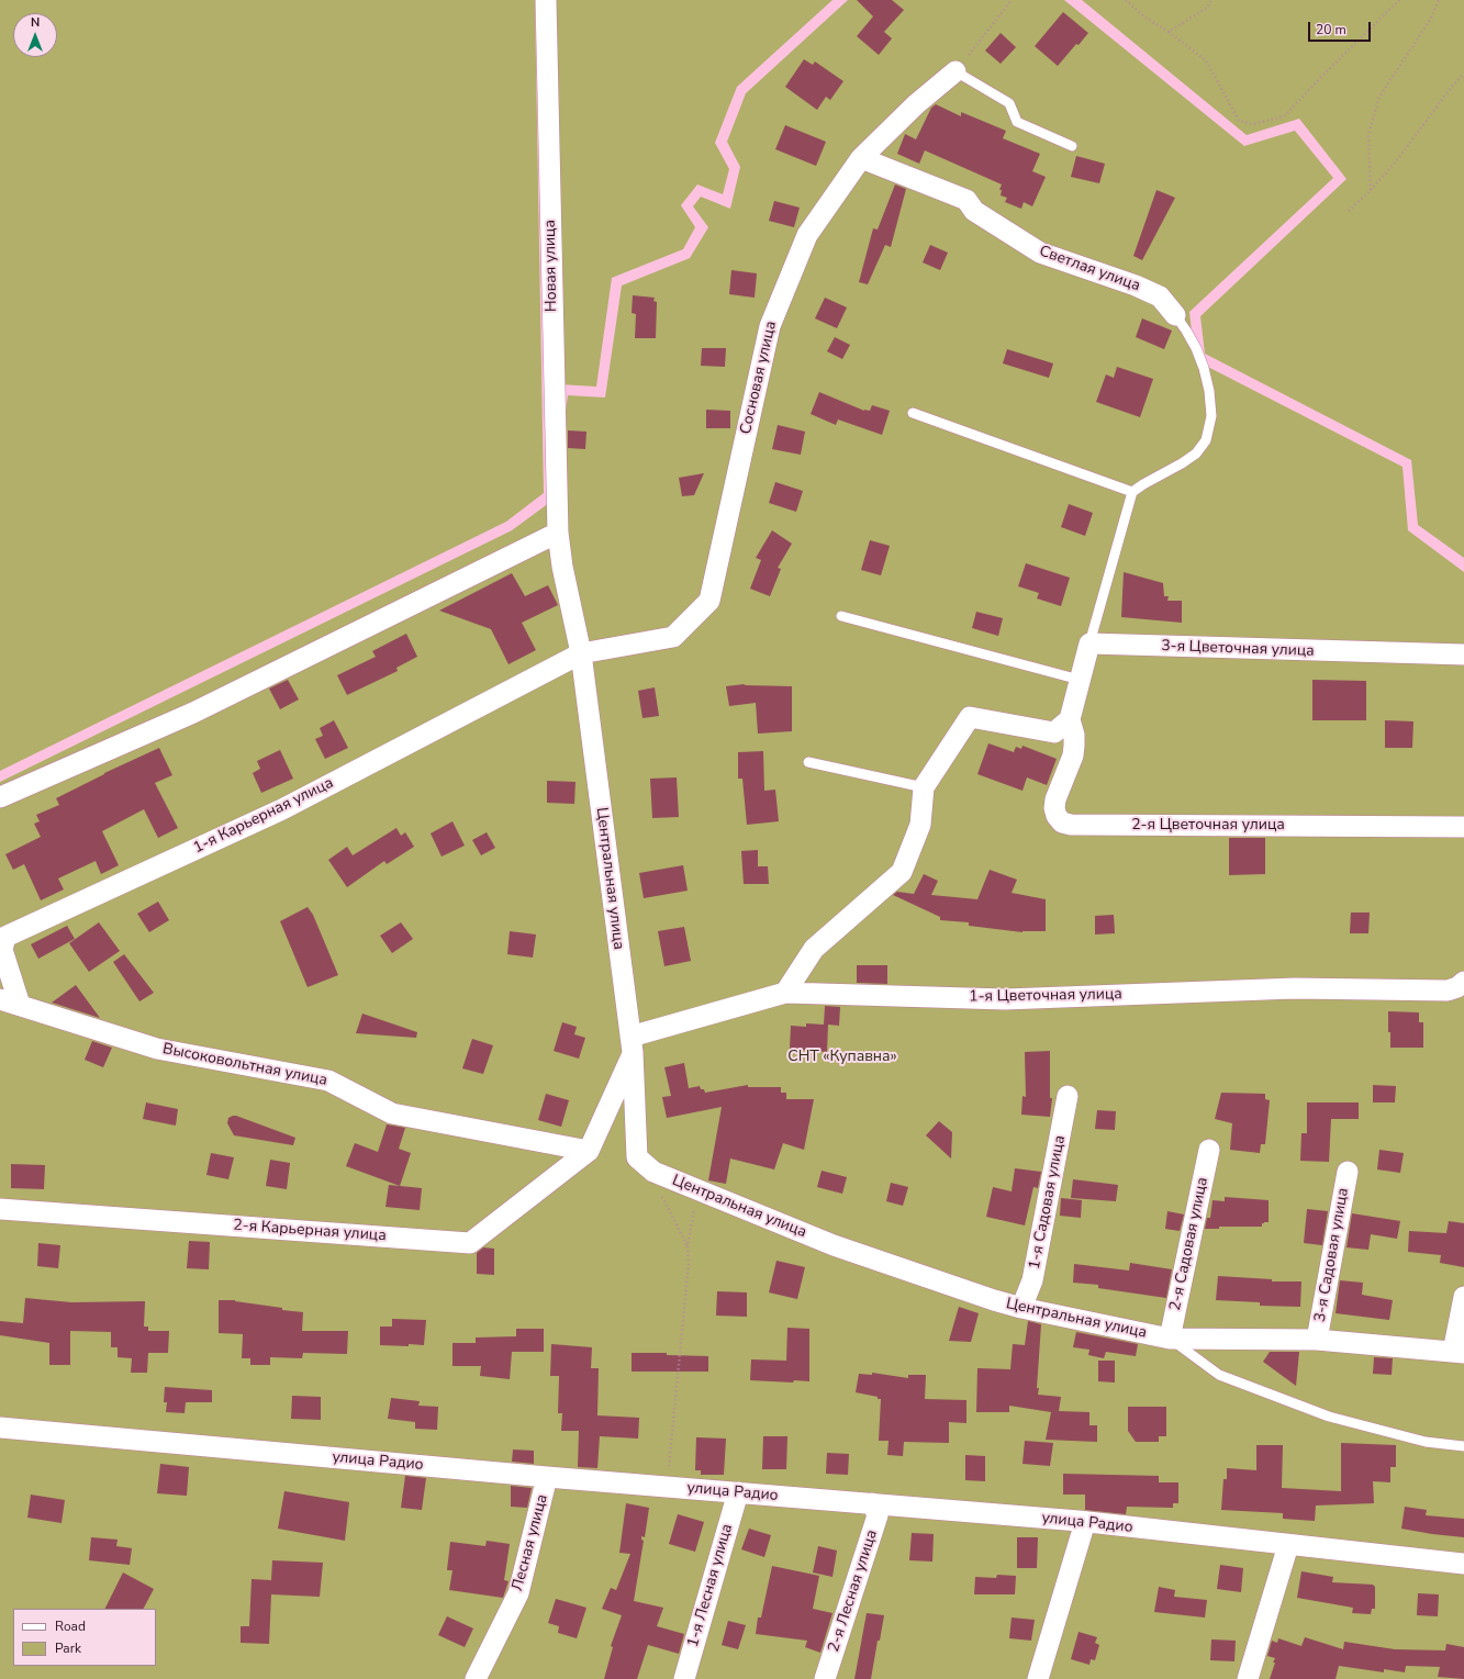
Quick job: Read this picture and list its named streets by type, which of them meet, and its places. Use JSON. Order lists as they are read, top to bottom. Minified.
{"streets":{"street":["Новая улица","Светлая улица","Сосновая улица","3-я Цветочная улица","1-я Карьерная улица","2-я Цветочная улица","Центральная улица","1-я Цветочная улица","Высоковольтная улица","1-я Садовая улица","2-я Карьерная улица","2-я Садовая улица","3-я Садовая улица","улица Радио","Лесная улица","1-я Лесная улица","2-я Лесная улица"]},"crossings":[["Новая улица","Центральная улица"],["Светлая улица","Сосновая улица"],["Сосновая улица","1-я Карьерная улица"],["Сосновая улица","Центральная улица"],["1-я Карьерная улица","Центральная улица"],["1-я Карьерная улица","Высоковольтная улица"],["Центральная улица","1-я Цветочная улица"],["Центральная улица","1-я Садовая улица"],["Центральная улица","2-я Садовая улица"],["Центральная улица","3-я Садовая улица"],["Высоковольтная улица","2-я Карьерная улица"],["улица Радио","Лесная улица"],["улица Радио","1-я Лесная улица"],["улица Радио","2-я Лесная улица"]],"parks":["СНТ «Купавна»"],"legend":["Road","Park"],"scale_bar":"20 m","north":"top"}
